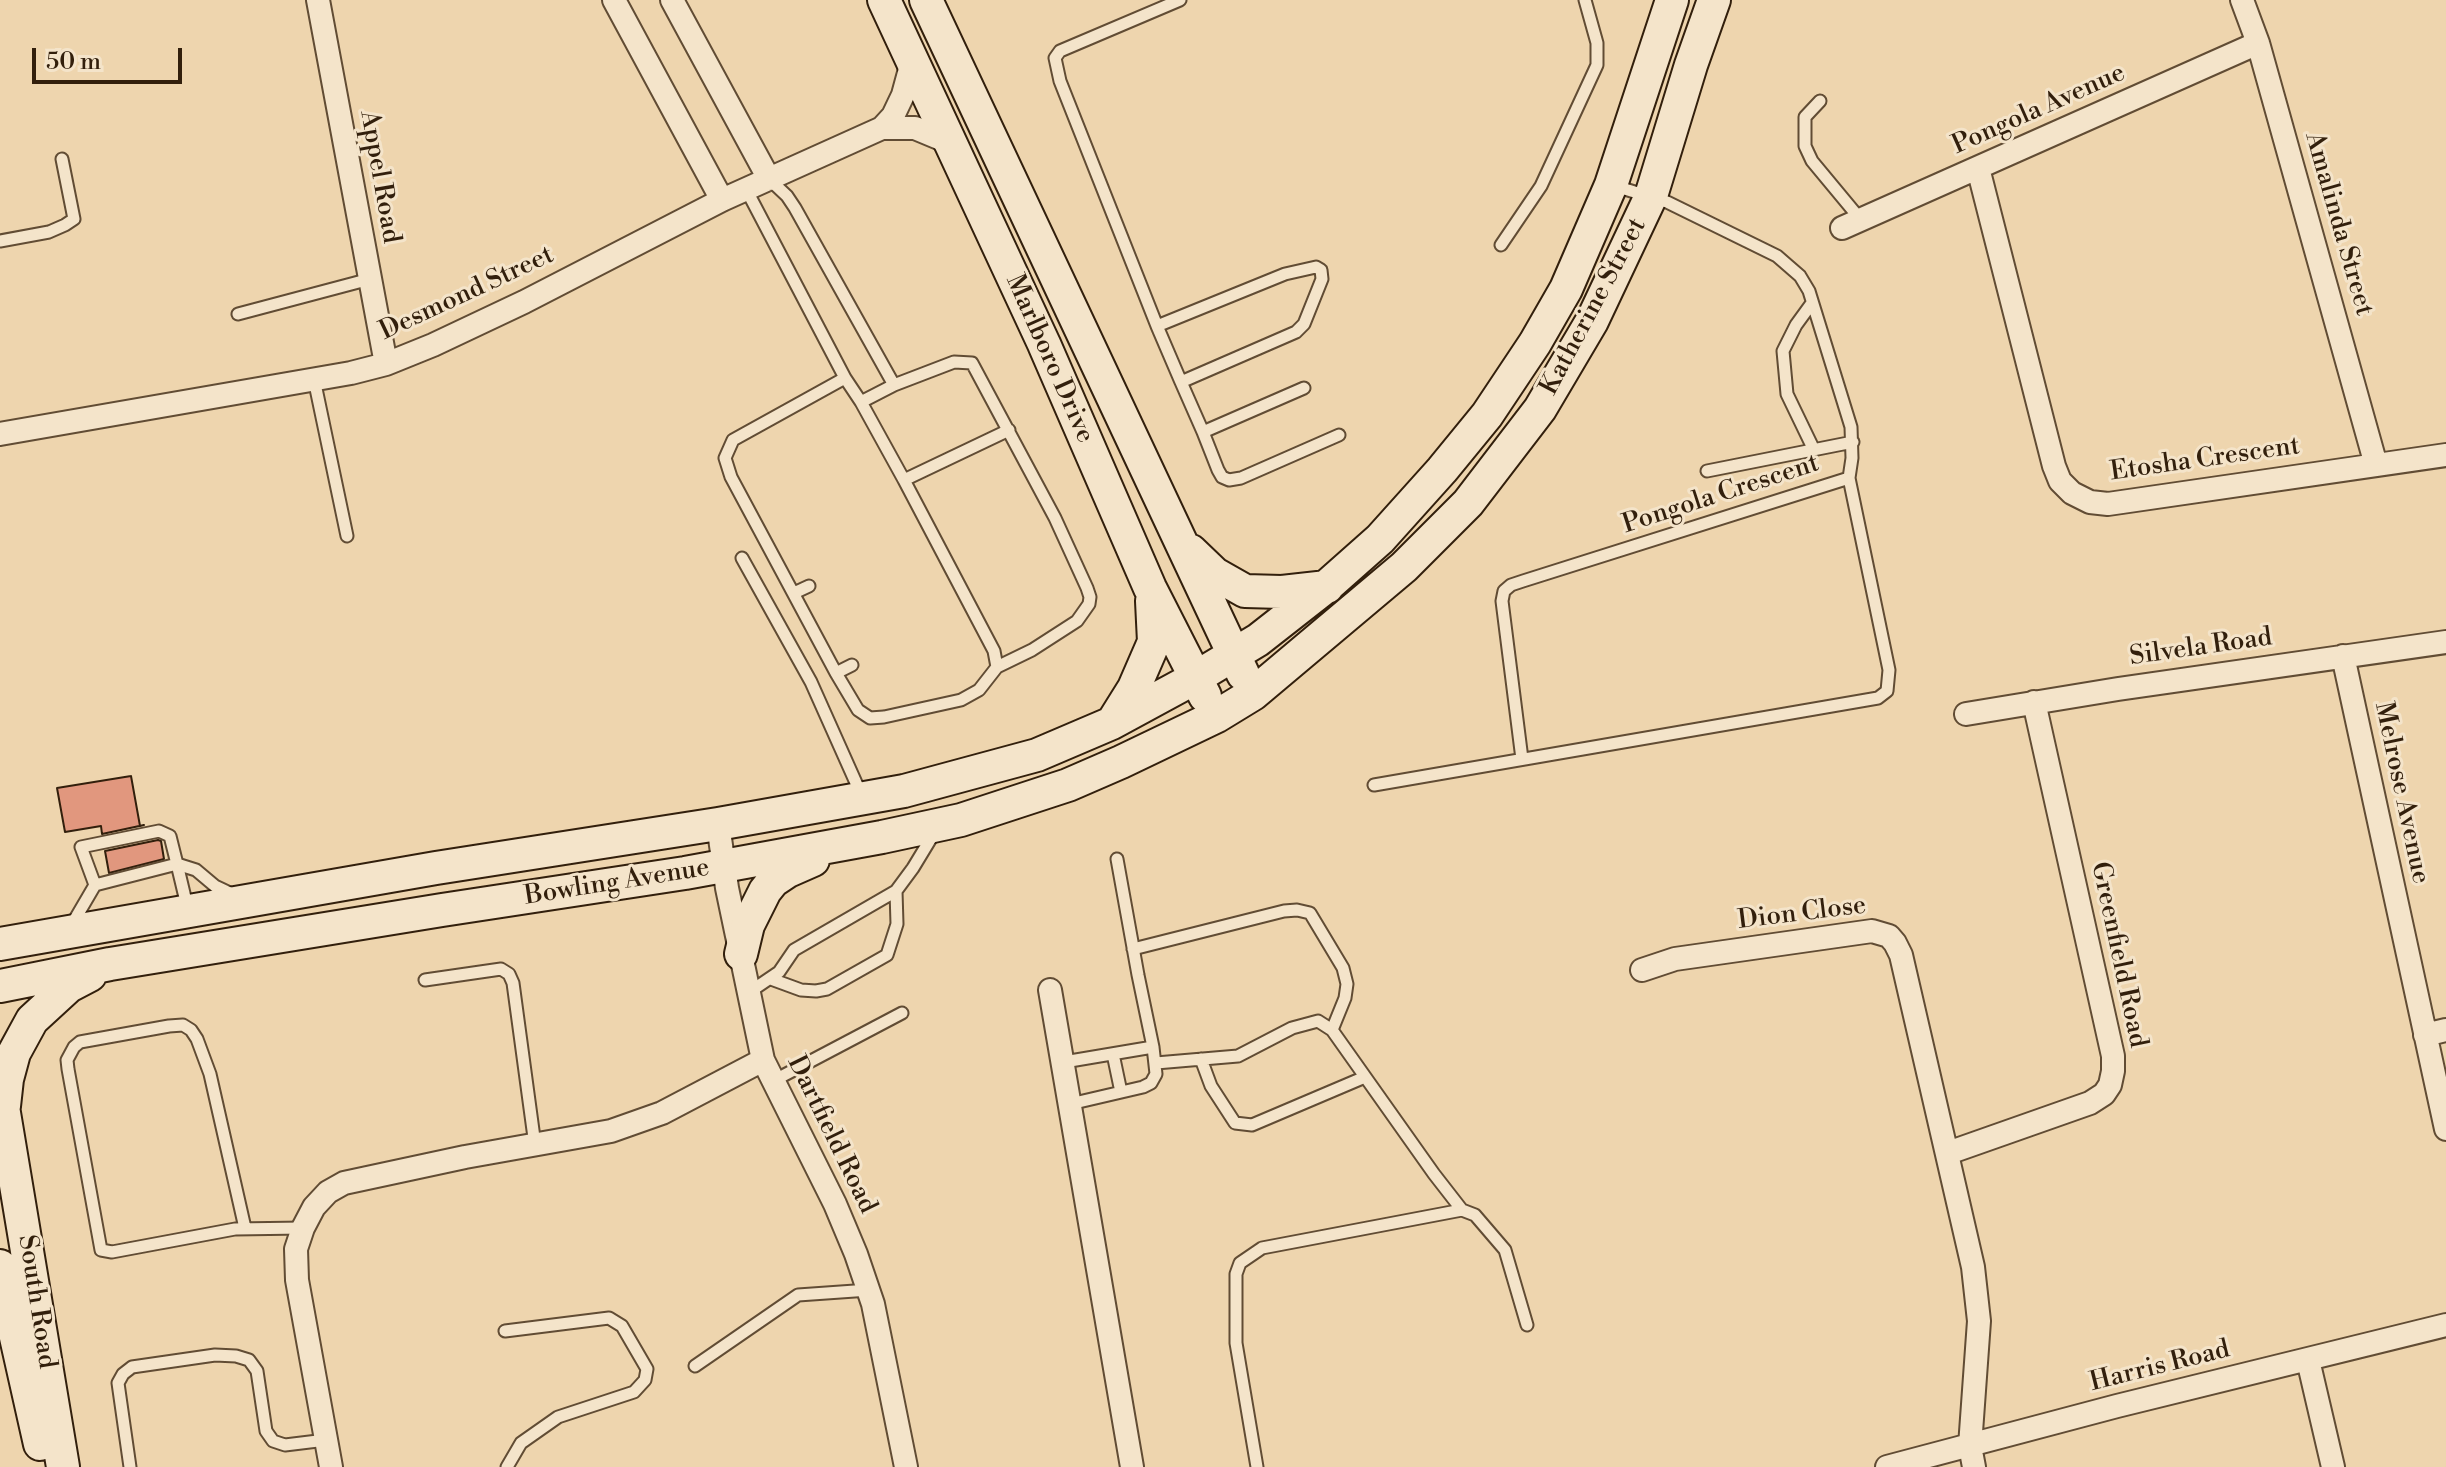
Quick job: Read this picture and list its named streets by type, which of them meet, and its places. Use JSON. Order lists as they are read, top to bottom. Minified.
{"streets":{"main road":["Katherine Street","Marlboro Drive","Bowling Avenue","South Road"],"street":["Pongola Avenue","Appel Road","Amalinda Street","Desmond Street","Etosha Crescent","Silvela Road","Melrose Avenue","Dion Close","Greenfield Road","Dartfield Road","Harris Road"],"lane":["Pongola Crescent"]},"crossings":[["Pongola Avenue","Amalinda Street"],["Pongola Avenue","Etosha Crescent"],["Appel Road","Desmond Street"],["Amalinda Street","Etosha Crescent"],["Desmond Street","Marlboro Drive"],["Katherine Street","Marlboro Drive"],["Katherine Street","Pongola Crescent"],["Katherine Street","Bowling Avenue"],["Marlboro Drive","Bowling Avenue"],["Silvela Road","Melrose Avenue"],["Silvela Road","Greenfield Road"],["Bowling Avenue","Dartfield Road"],["Bowling Avenue","South Road"],["Dion Close","Greenfield Road"]],"scale_bar":"50 m"}
